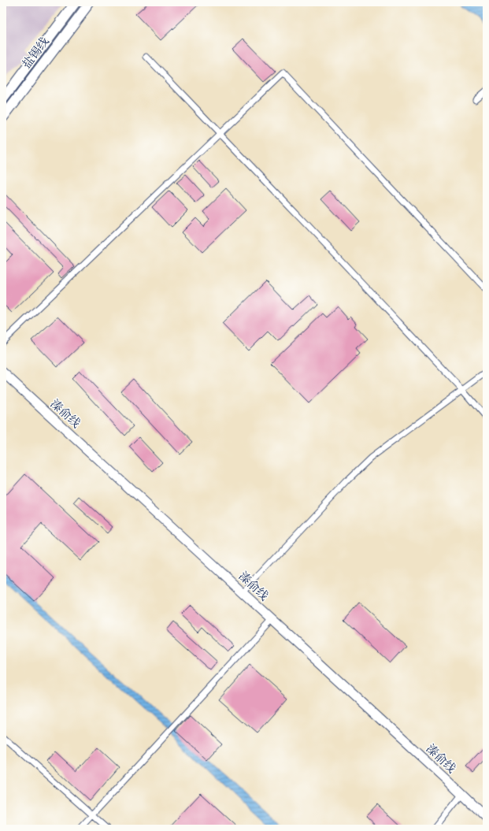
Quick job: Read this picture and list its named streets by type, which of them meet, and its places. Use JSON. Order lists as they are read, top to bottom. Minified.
{"streets":{"main road":["盐锡线","溱俞线"]}}
